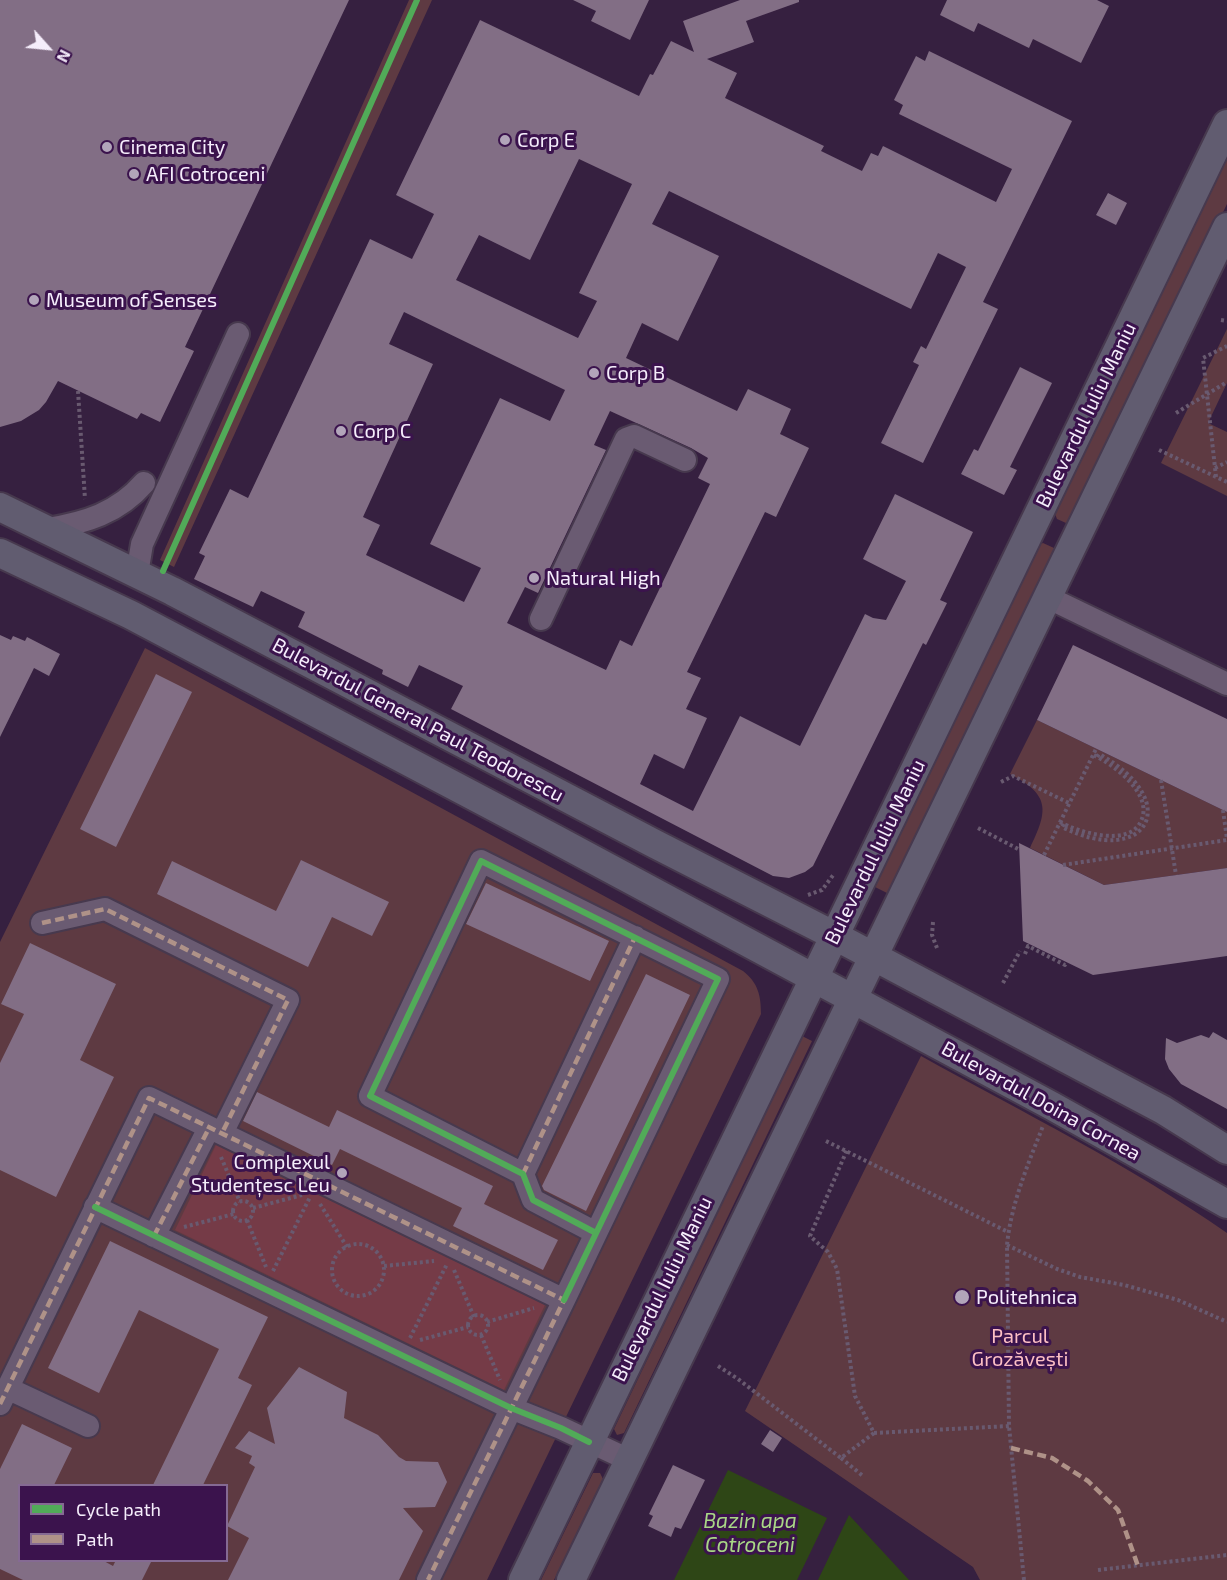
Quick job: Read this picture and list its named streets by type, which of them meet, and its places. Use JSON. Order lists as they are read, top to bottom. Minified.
{"streets":{"main road":["Bulevardul Iuliu Maniu","Bulevardul General Paul Teodorescu","Bulevardul Doina Cornea"]},"crossings":[["Bulevardul Iuliu Maniu","Bulevardul General Paul Teodorescu"],["Bulevardul General Paul Teodorescu","Bulevardul Doina Cornea"]],"water":["Bazin apa Cotroceni"],"parks":["Parcul Grozăvești"],"places":["Corp E","Cinema City","AFI Cotroceni","Museum of Senses","Corp B","Corp C","Natural High","Complexul Studențesc Leu","Politehnica"],"legend":["Cycle path","Path"],"north":"bottom right"}
